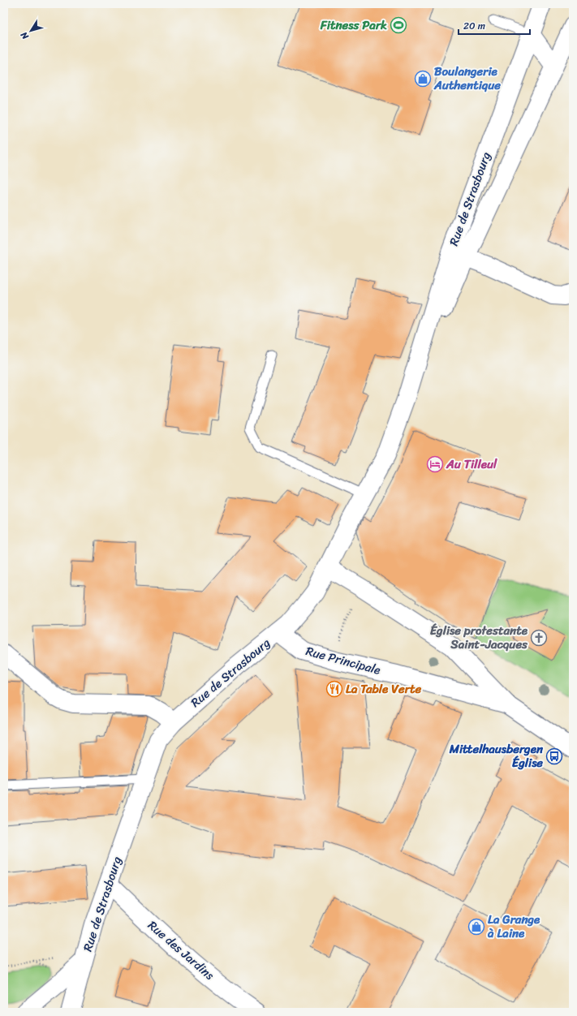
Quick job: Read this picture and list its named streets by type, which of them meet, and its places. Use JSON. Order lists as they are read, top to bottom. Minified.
{"streets":{"main road":["Rue de Strasbourg","Rue Principale","Rue des Jardins"]},"crossings":[["Rue de Strasbourg","Rue Principale"],["Rue de Strasbourg","Rue des Jardins"]],"places":{"sports":["Fitness Park"],"shop":["Boulangerie Authentique","La Grange à Laine"],"hotel":["Au Tilleul"],"church":["Église protestante Saint-Jacques"],"restaurant":["La Table Verte"],"bus stop":["Mittelhausbergen Église"]},"scale_bar":"20 m","north":"bottom left"}
